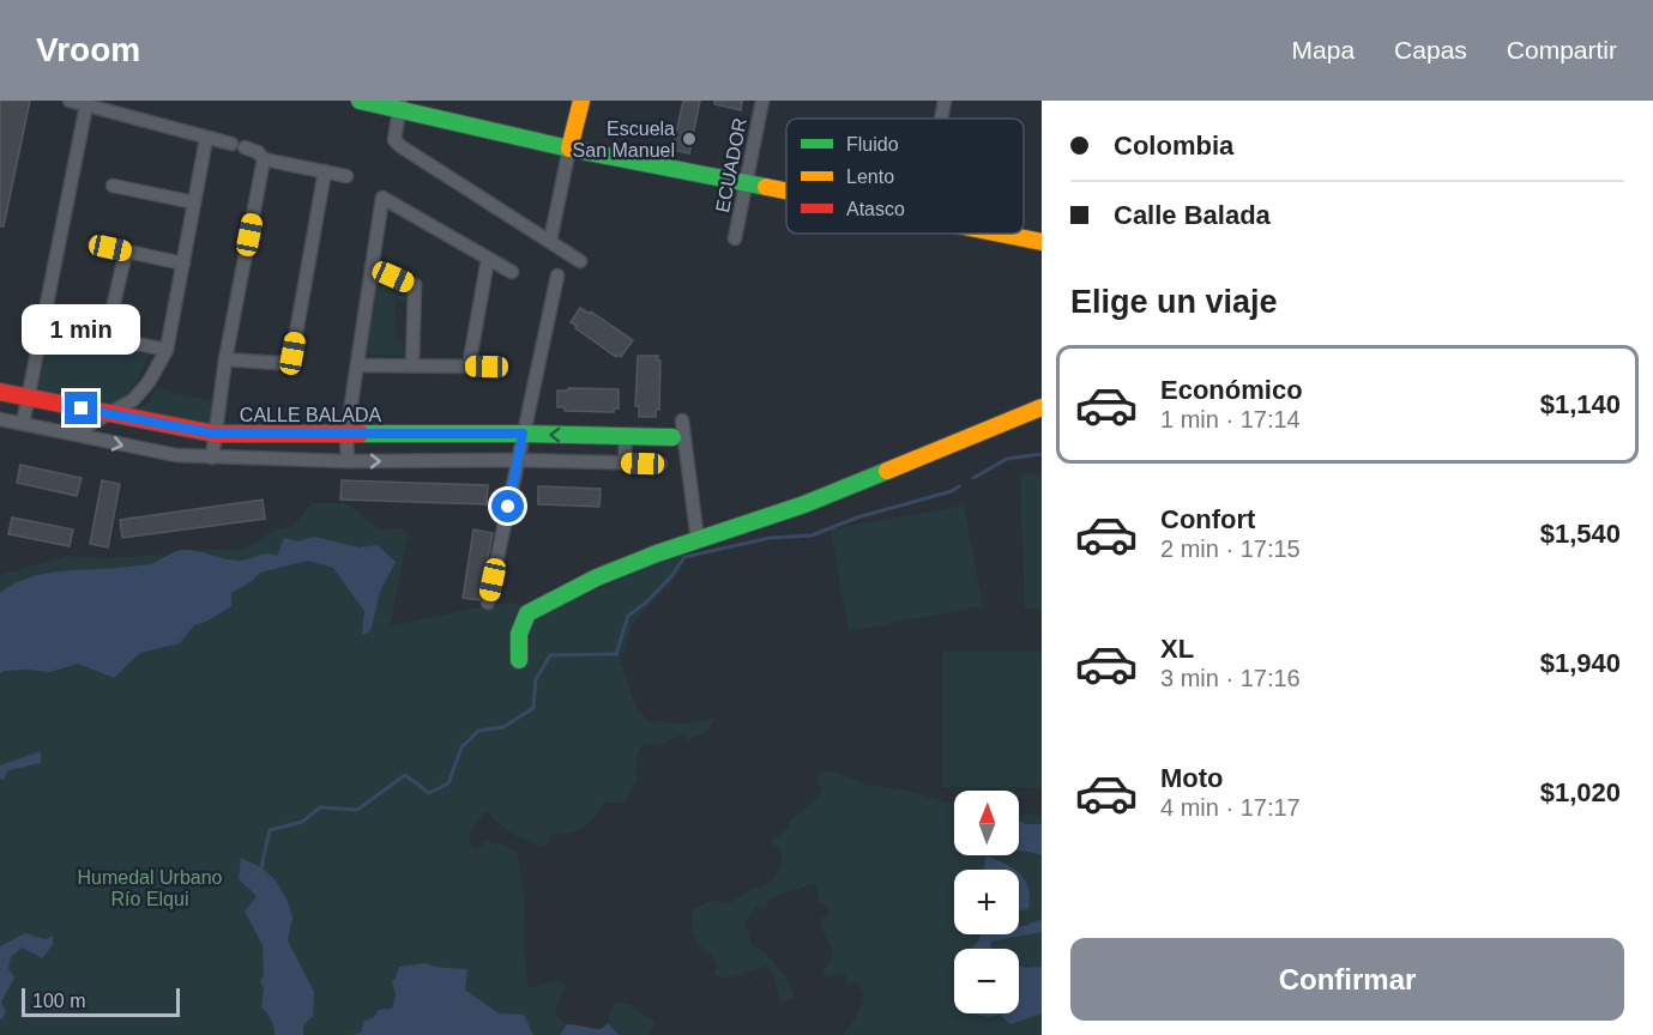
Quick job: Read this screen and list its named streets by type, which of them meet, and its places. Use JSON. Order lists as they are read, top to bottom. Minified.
{"streets":{"street":["ECUADOR","CALLE BALADA"]},"parks":["Humedal Urbano Río Elqui"],"places":["Escuela San Manuel"],"legend":["Fluido","Lento","Atasco"],"scale_bar":"100 m","north":"top","page":{"header":"Vroom","nav":["Mapa","Capas","Compartir"],"banner":["Colombia","Calle Balada"],"heading":"Elige un viaje","bubble":"1 min","list":[{"name":"Económico","note":"1 min · 17:14","value":"$1,140"},{"name":"Confort","note":"2 min · 17:15","value":"$1,540"},{"name":"XL","note":"3 min · 17:16","value":"$1,940"},{"name":"Moto","note":"4 min · 17:17","value":"$1,020"}],"map_buttons":["+","−"],"buttons":"Confirmar","scale":"100 m"}}
